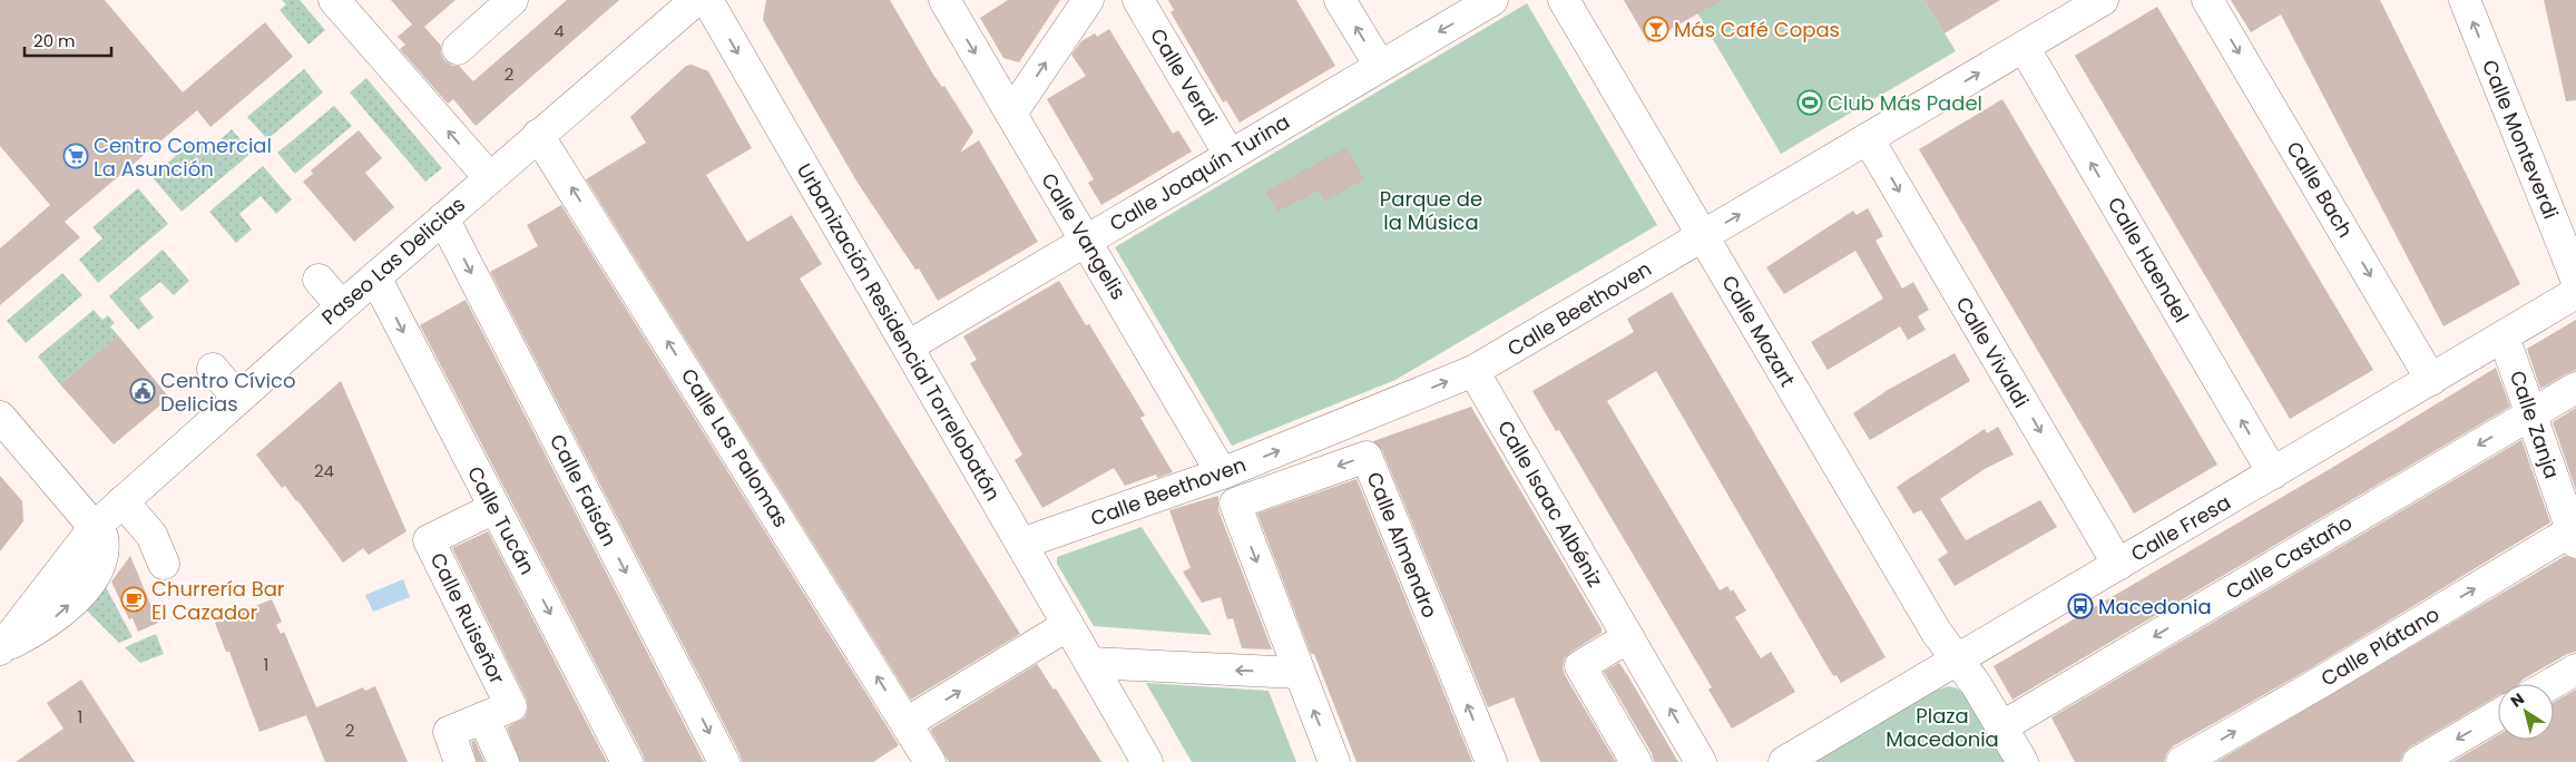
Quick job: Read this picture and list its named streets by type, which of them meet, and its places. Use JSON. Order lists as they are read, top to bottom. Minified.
{"streets":{"street":["Calle Verdi","Calle Monteverdi","Calle Joaquín Turina","Calle Bach","Calle Vangelis","Calle Haendel","Paseo Las Delicias","Calle Beethoven","Calle Mozart","Urbanización Residencial Torrelobatón","Calle Vivaldi","Calle Zanja","Calle Las Palomas","Calle Faisán","Calle Isaac Albéniz","Calle Tucán","Calle Fresa","Calle Almendro","Calle Castaño","Calle Ruiseñor","Calle Plátano"]},"crossings":[["Calle Verdi","Calle Joaquín Turina"],["Calle Joaquín Turina","Calle Vangelis"],["Calle Joaquín Turina","Urbanización Residencial Torrelobatón"],["Calle Bach","Calle Fresa"],["Calle Vangelis","Calle Beethoven"],["Calle Haendel","Calle Beethoven"],["Calle Haendel","Calle Fresa"],["Paseo Las Delicias","Calle Las Palomas"],["Paseo Las Delicias","Calle Faisán"],["Paseo Las Delicias","Calle Tucán"],["Calle Beethoven","Calle Mozart"],["Calle Beethoven","Urbanización Residencial Torrelobatón"],["Calle Beethoven","Calle Vivaldi"],["Calle Beethoven","Calle Isaac Albéniz"],["Calle Mozart","Calle Fresa"],["Calle Vivaldi","Calle Fresa"],["Calle Zanja","Calle Fresa"],["Calle Zanja","Calle Castaño"],["Calle Zanja","Calle Plátano"],["Calle Tucán","Calle Ruiseñor"]],"one_way":["Calle Monteverdi","Calle Bach","Calle Haendel","Calle Beethoven","Urbanización Residencial Torrelobatón","Calle Vivaldi","Calle Las Palomas","Calle Faisán","Calle Tucán","Calle Castaño","Calle Plátano"],"parks":["Parque de la Música","Plaza Macedonia"],"places":{"bar":["Más Café Copas"],"sports":["Club Más Padel"],"supermarket":["Centro Comercial La Asunción"],"public building":["Centro Cívico Delicias"],"cafe":["Churrería Bar El Cazador"],"bus stop":["Macedonia"]},"house_numbers":["4","2","24","1","1","2"],"scale_bar":"20 m","north":"top left"}
